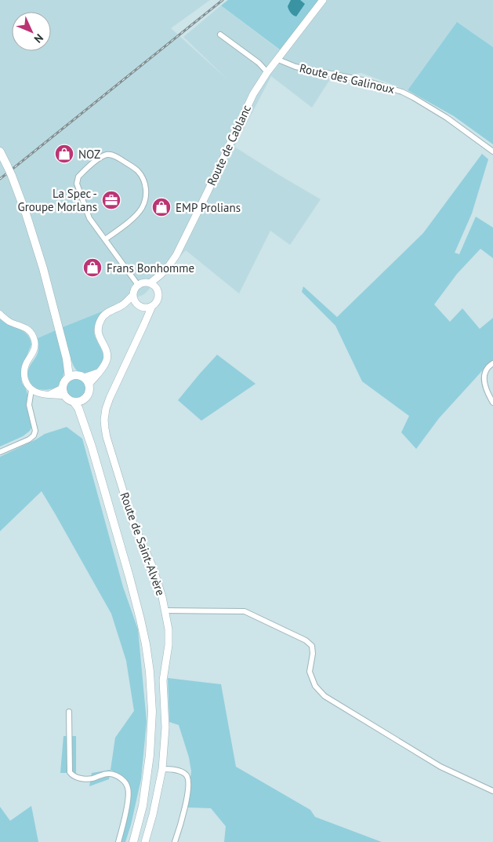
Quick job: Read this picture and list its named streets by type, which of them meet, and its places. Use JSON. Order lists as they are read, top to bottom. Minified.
{"streets":{"main road":["Route de Cablanc","Route de Saint-Alvère"],"street":["Route des Galinoux"]},"crossings":[["Route des Galinoux","Route de Cablanc"]],"places":{"shop":["NOZ","EMP Prolians","Frans Bonhomme"],"office":["La Spec - Groupe Morlans"]},"north":"bottom right"}
